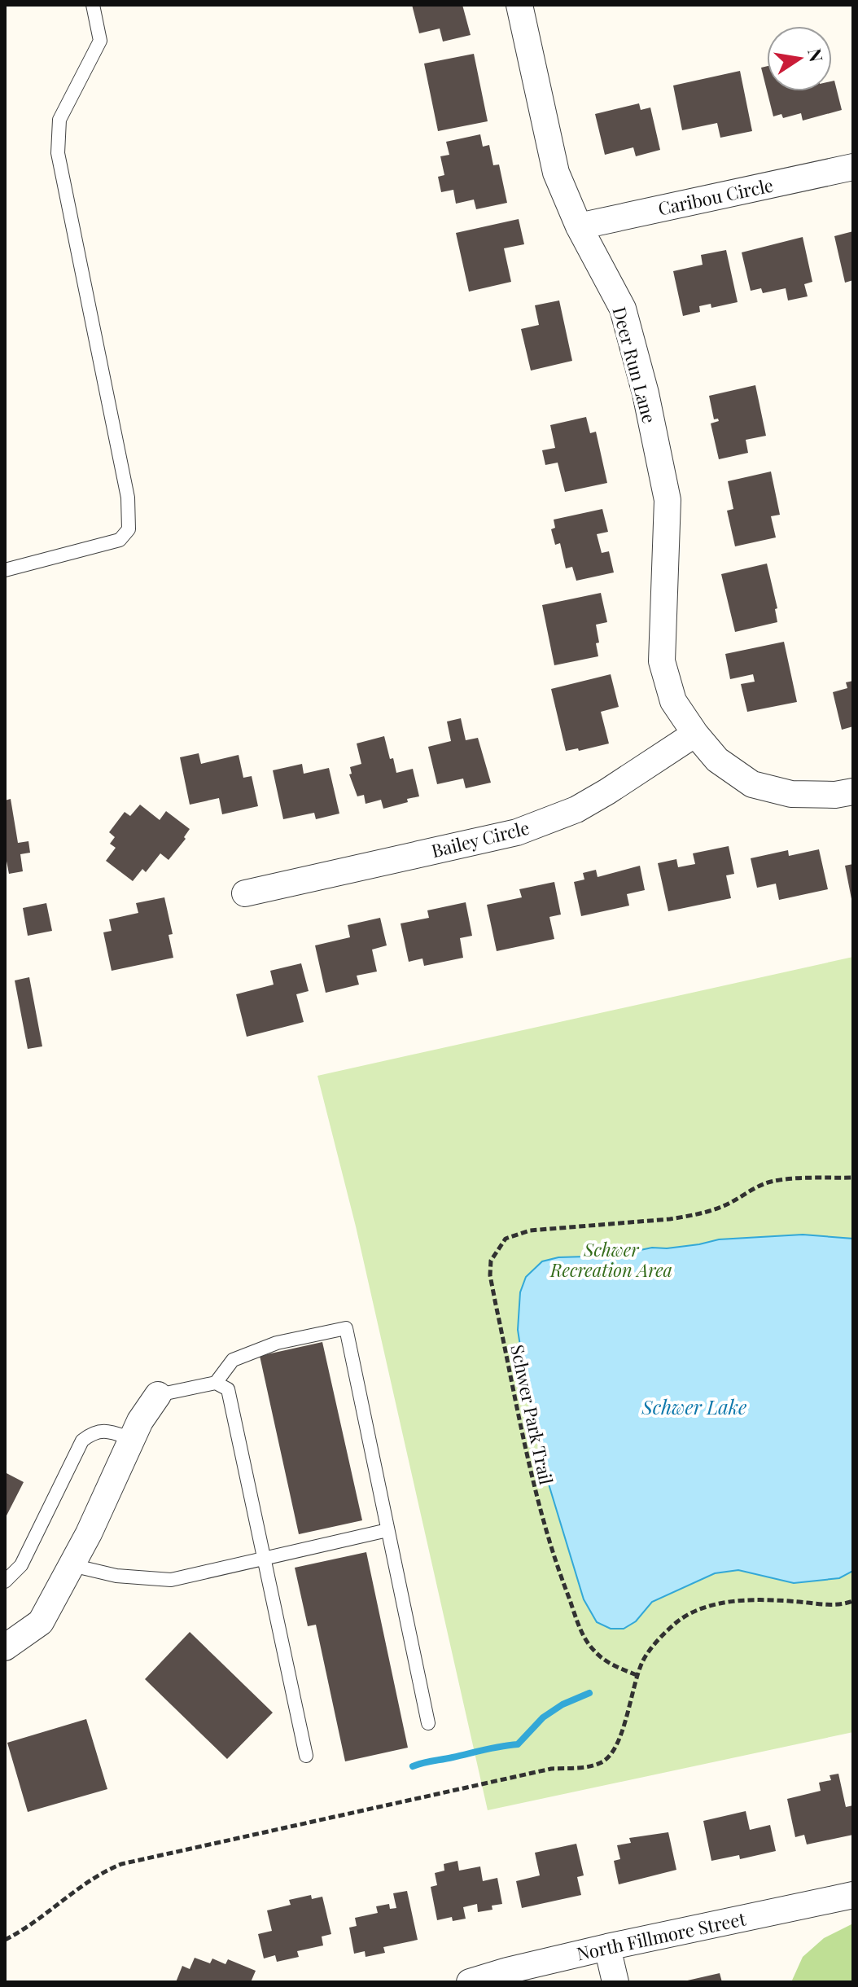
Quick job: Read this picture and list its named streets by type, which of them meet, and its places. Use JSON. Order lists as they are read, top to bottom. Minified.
{"streets":{"street":["Caribou Circle","Deer Run Lane","Bailey Circle","North Fillmore Street"],"path":["Schwer Park Trail"]},"crossings":[["Caribou Circle","Deer Run Lane"],["Deer Run Lane","Bailey Circle"]],"water":["Schwer Lake"],"parks":["Schwer Recreation Area"],"north":"right"}
